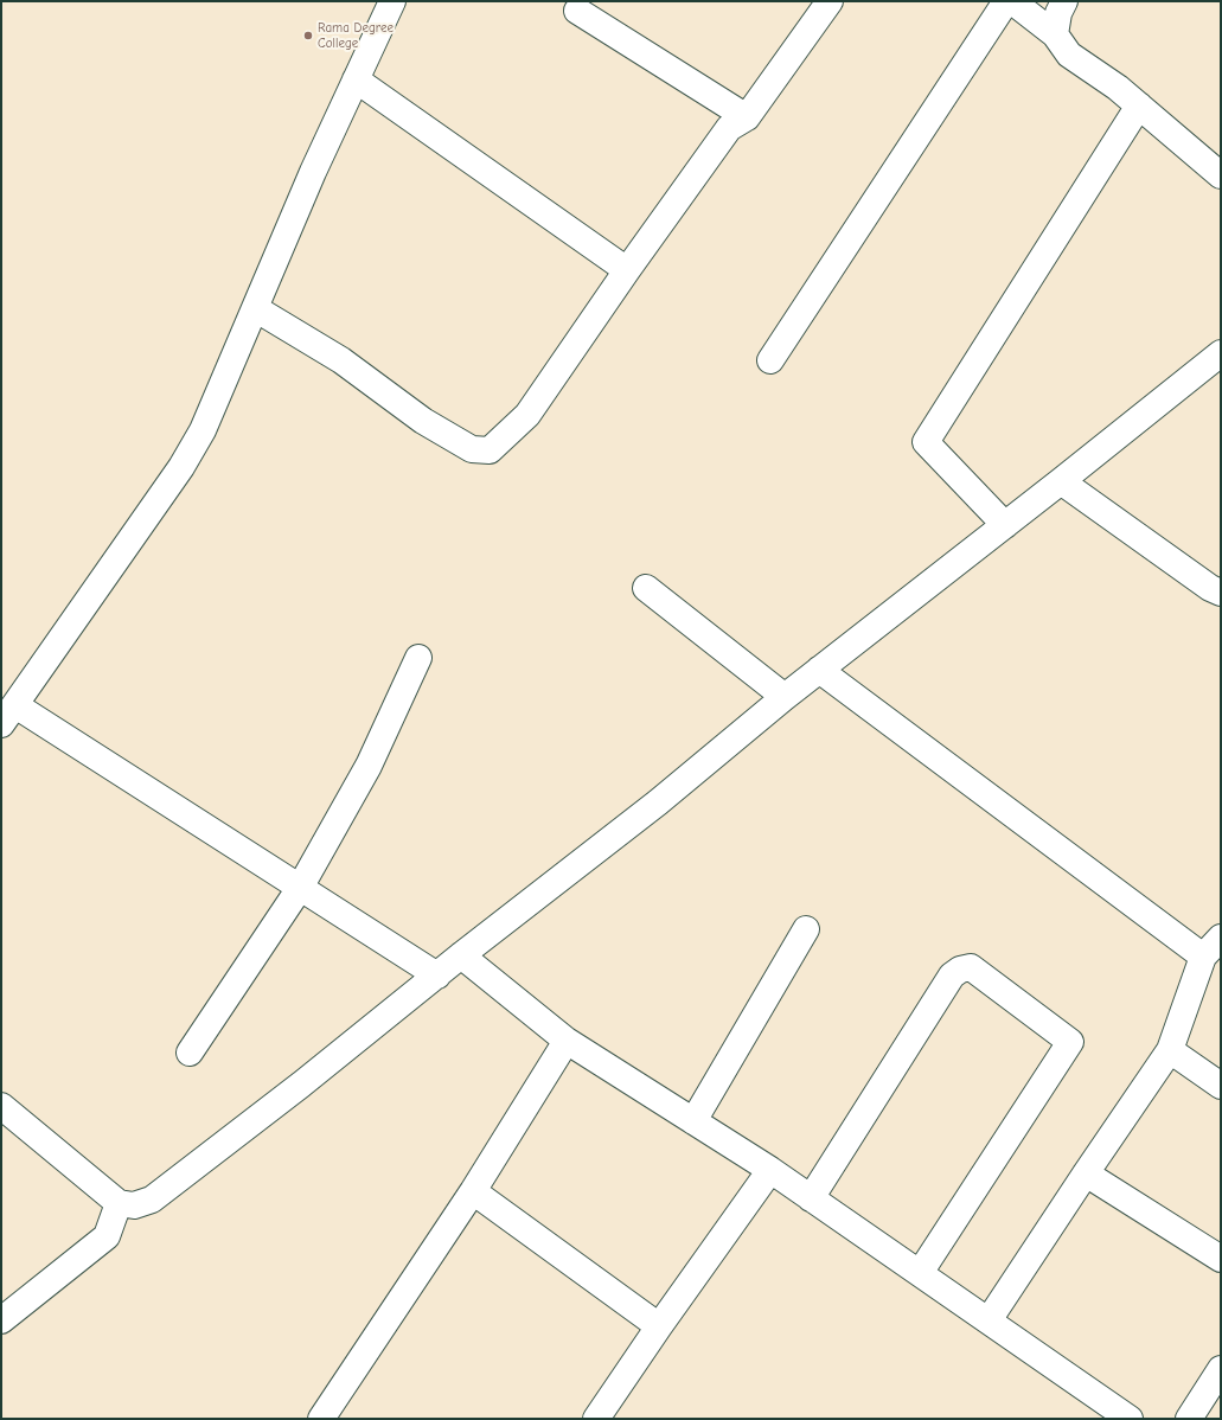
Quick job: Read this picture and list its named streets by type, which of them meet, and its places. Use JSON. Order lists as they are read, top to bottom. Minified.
{"places":["Rama Degree College"]}
